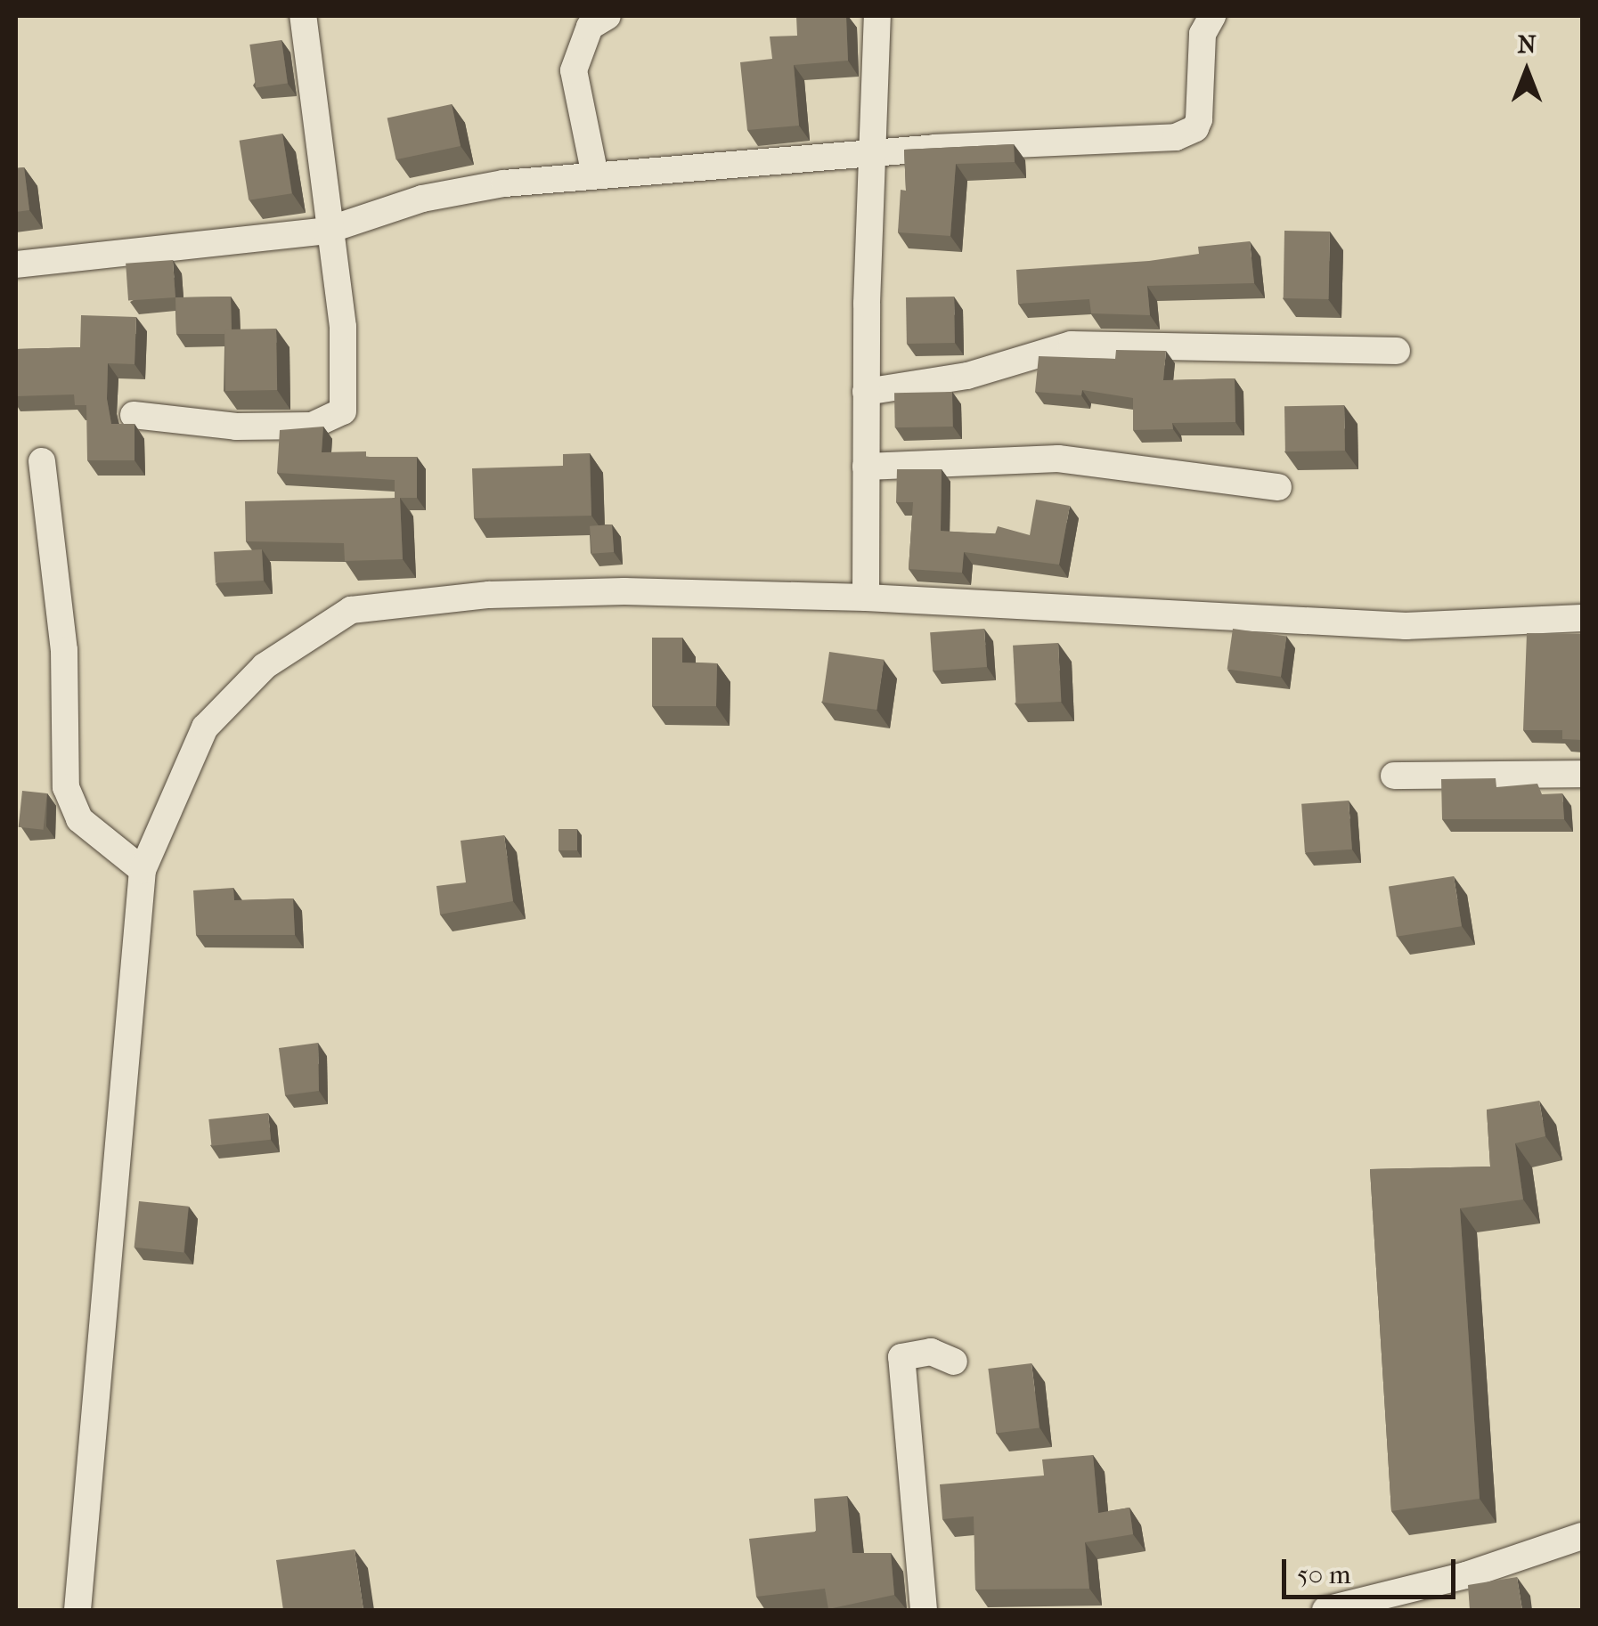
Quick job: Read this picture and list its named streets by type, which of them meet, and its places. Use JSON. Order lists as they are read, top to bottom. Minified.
{"scale_bar":"50 m","north":"top"}
